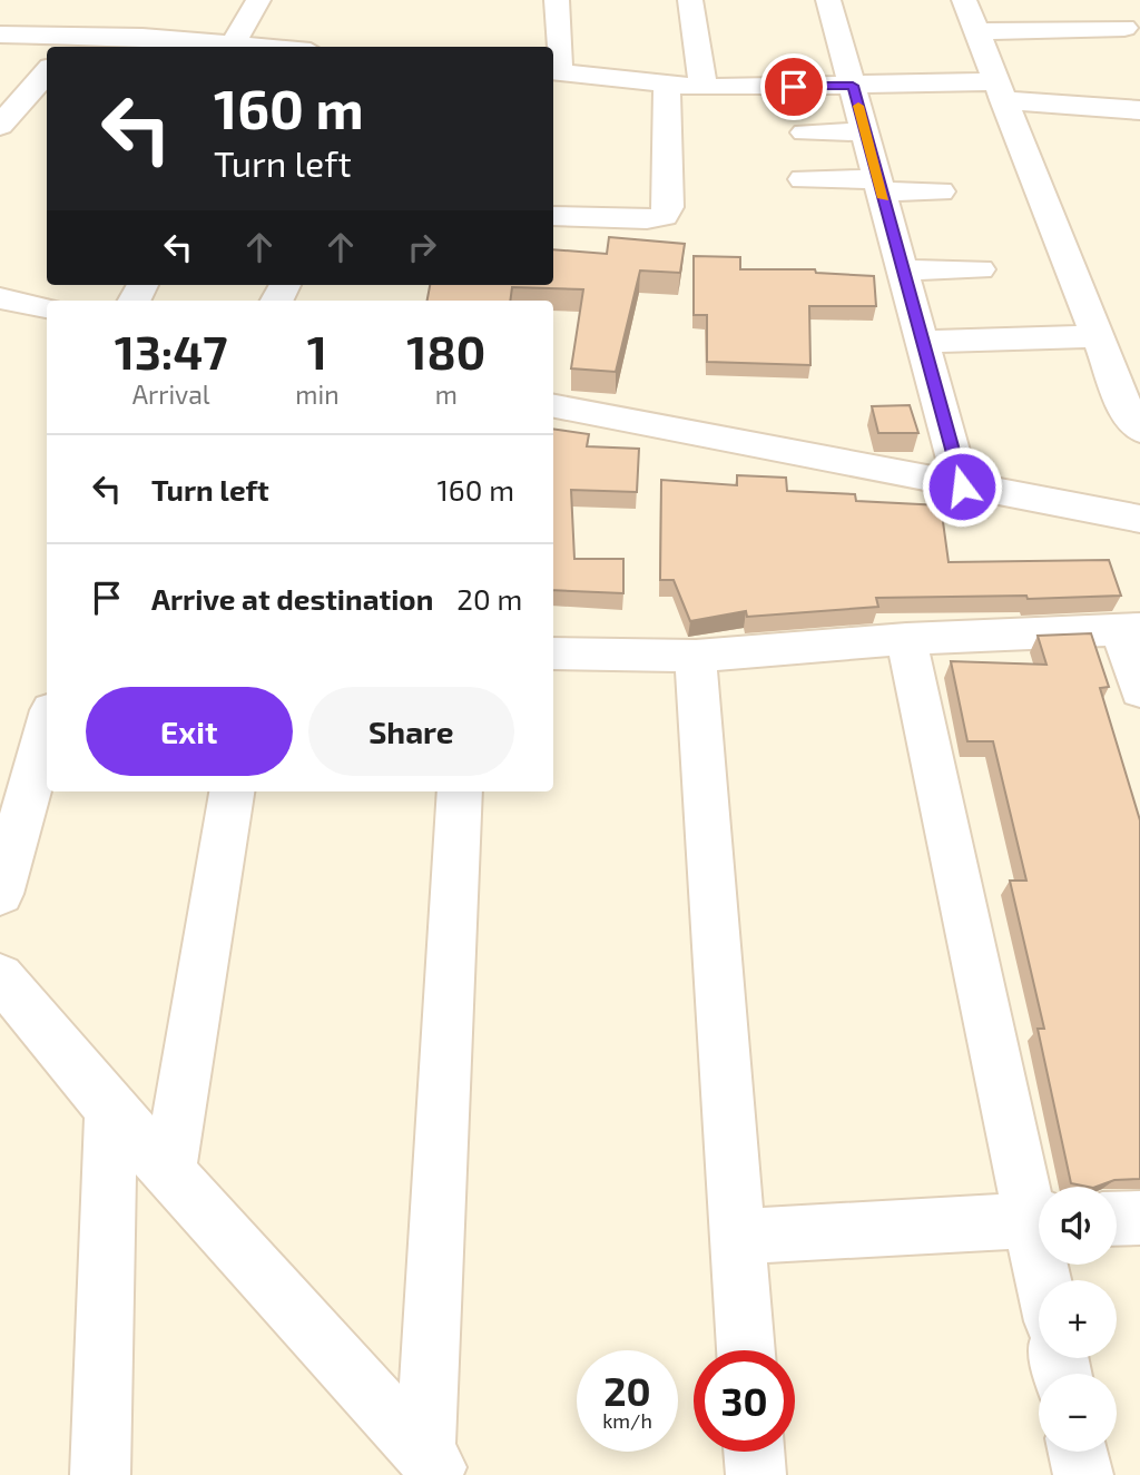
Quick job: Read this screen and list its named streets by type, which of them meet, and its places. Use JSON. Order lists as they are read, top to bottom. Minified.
{"page":{"turn":["160 m","Turn left"],"eta":["13:47","Arrival","1","min","180","m"],"list":[{"name":"Turn left","value":"160 m"},{"name":"Arrive at destination","value":"20 m"}],"buttons":["Exit","Share"],"map_buttons":["+","−"],"speed":"20 km/h","limit":"30"}}
